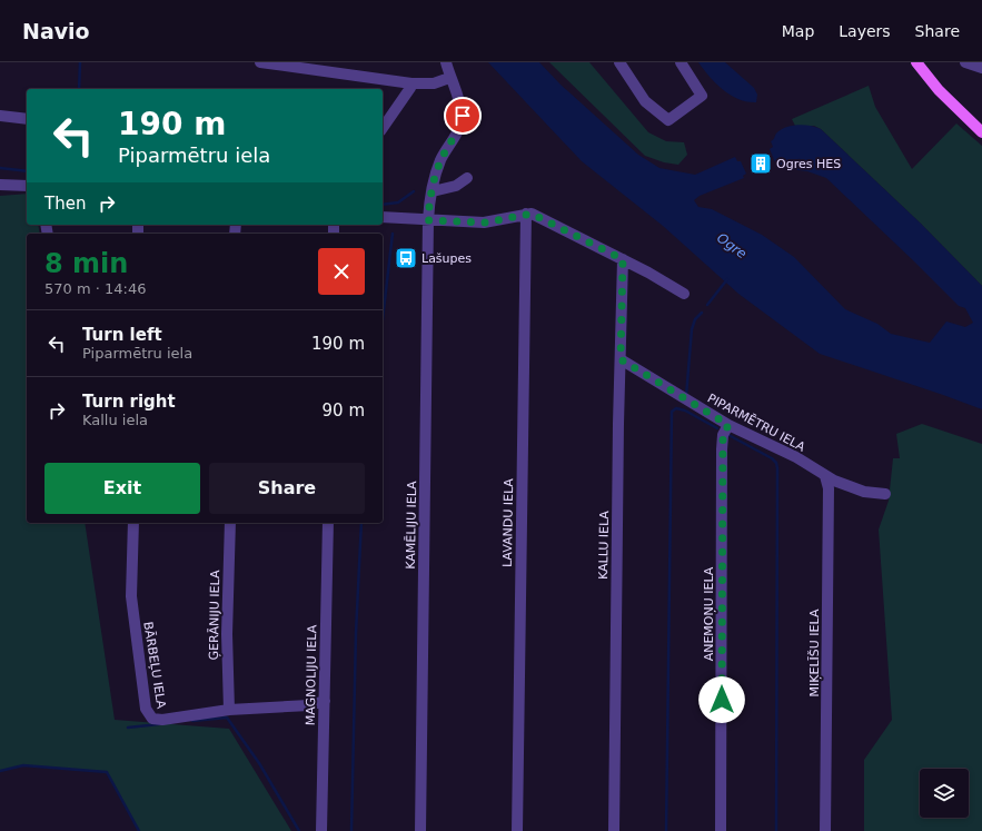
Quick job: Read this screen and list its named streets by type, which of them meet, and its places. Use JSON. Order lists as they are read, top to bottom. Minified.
{"streets":{"street":["PIPARMĒTRU IELA","LAVANDU IELA","KAMĒLIJU IELA","KALLU IELA","ANEMOŅU IELA","ĢERĀNIJU IELA","MIĶELĪŠU IELA","BĀRBEĻU IELA","MAGNOLIJU IELA"]},"crossings":[["PIPARMĒTRU IELA","KALLU IELA"],["PIPARMĒTRU IELA","ANEMOŅU IELA"],["PIPARMĒTRU IELA","MIĶELĪŠU IELA"],["ĢERĀNIJU IELA","BĀRBEĻU IELA"],["BĀRBEĻU IELA","MAGNOLIJU IELA"]],"water":["Ogre"],"places":{"building":["Ogres HES"],"bus stop":["Lašupes"]},"page":{"header":"Navio","nav":["Map","Layers","Share"],"turn":["190 m","Piparmētru iela"],"then":"Then","heading":["8 min","570 m · 14:46"],"list":[{"name":"Turn left","note":"Piparmētru iela","value":"190 m"},{"name":"Turn right","note":"Kallu iela","value":"90 m"}],"buttons":["Exit","Share"]}}
